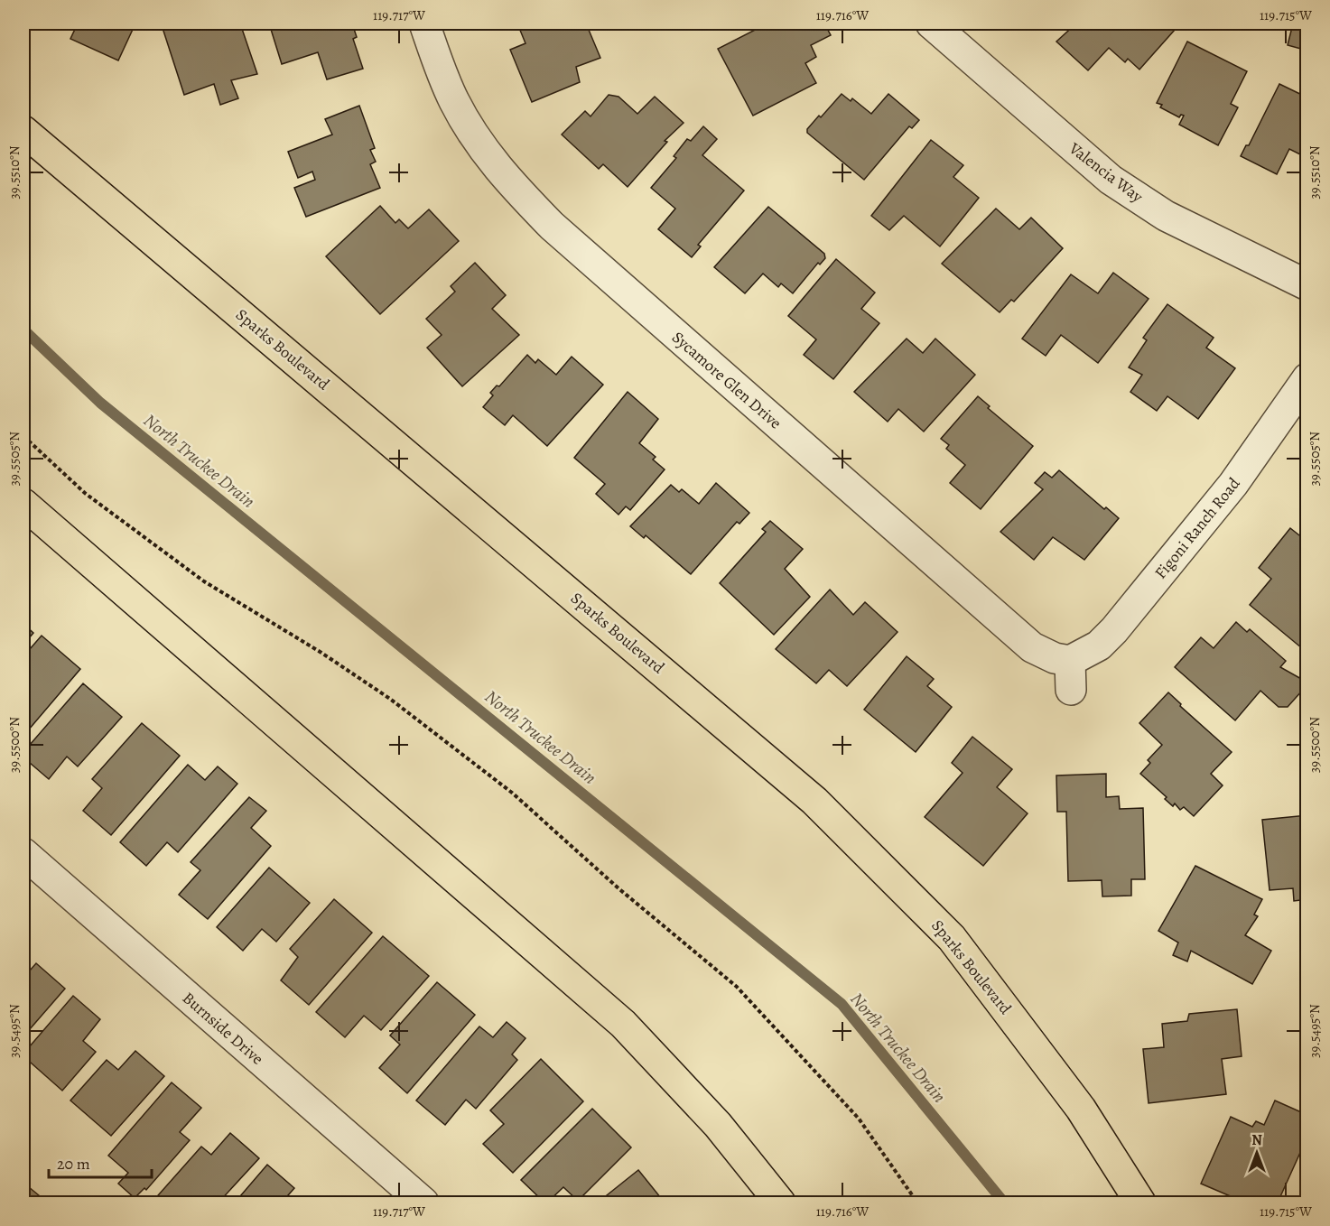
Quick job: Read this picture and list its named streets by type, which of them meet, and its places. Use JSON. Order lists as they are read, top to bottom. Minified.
{"streets":{"main road":["Sparks Boulevard"],"street":["Valencia Way","Sycamore Glen Drive","Figoni Ranch Road","Burnside Drive"]},"crossings":[["Sycamore Glen Drive","Figoni Ranch Road"]],"water":["North Truckee Drain"],"scale_bar":"20 m","north":"top","coordinates":["119.717°W","119.716°W","119.715°W","39.5510°N","39.5505°N","39.5500°N","39.5495°N"]}
